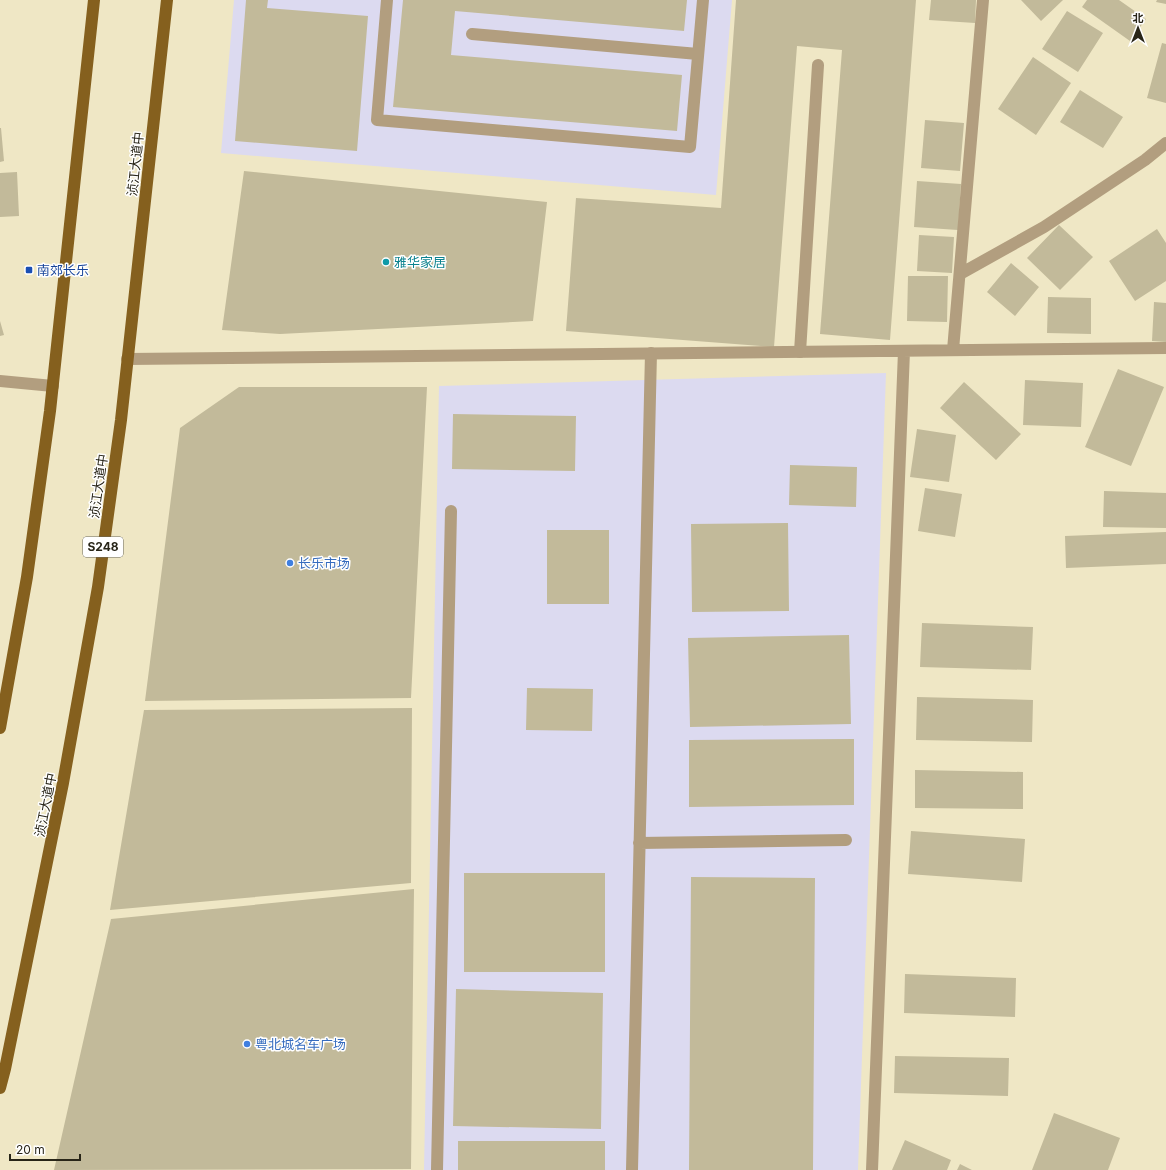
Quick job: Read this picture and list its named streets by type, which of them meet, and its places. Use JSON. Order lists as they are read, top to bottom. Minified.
{"streets":{"main road":["浈江大道中","S248"]},"places":{"other":["雅华家居","长乐市场","粤北城名车广场"],"transit":["南郊长乐"]},"scale_bar":"20 m","north":"top"}
